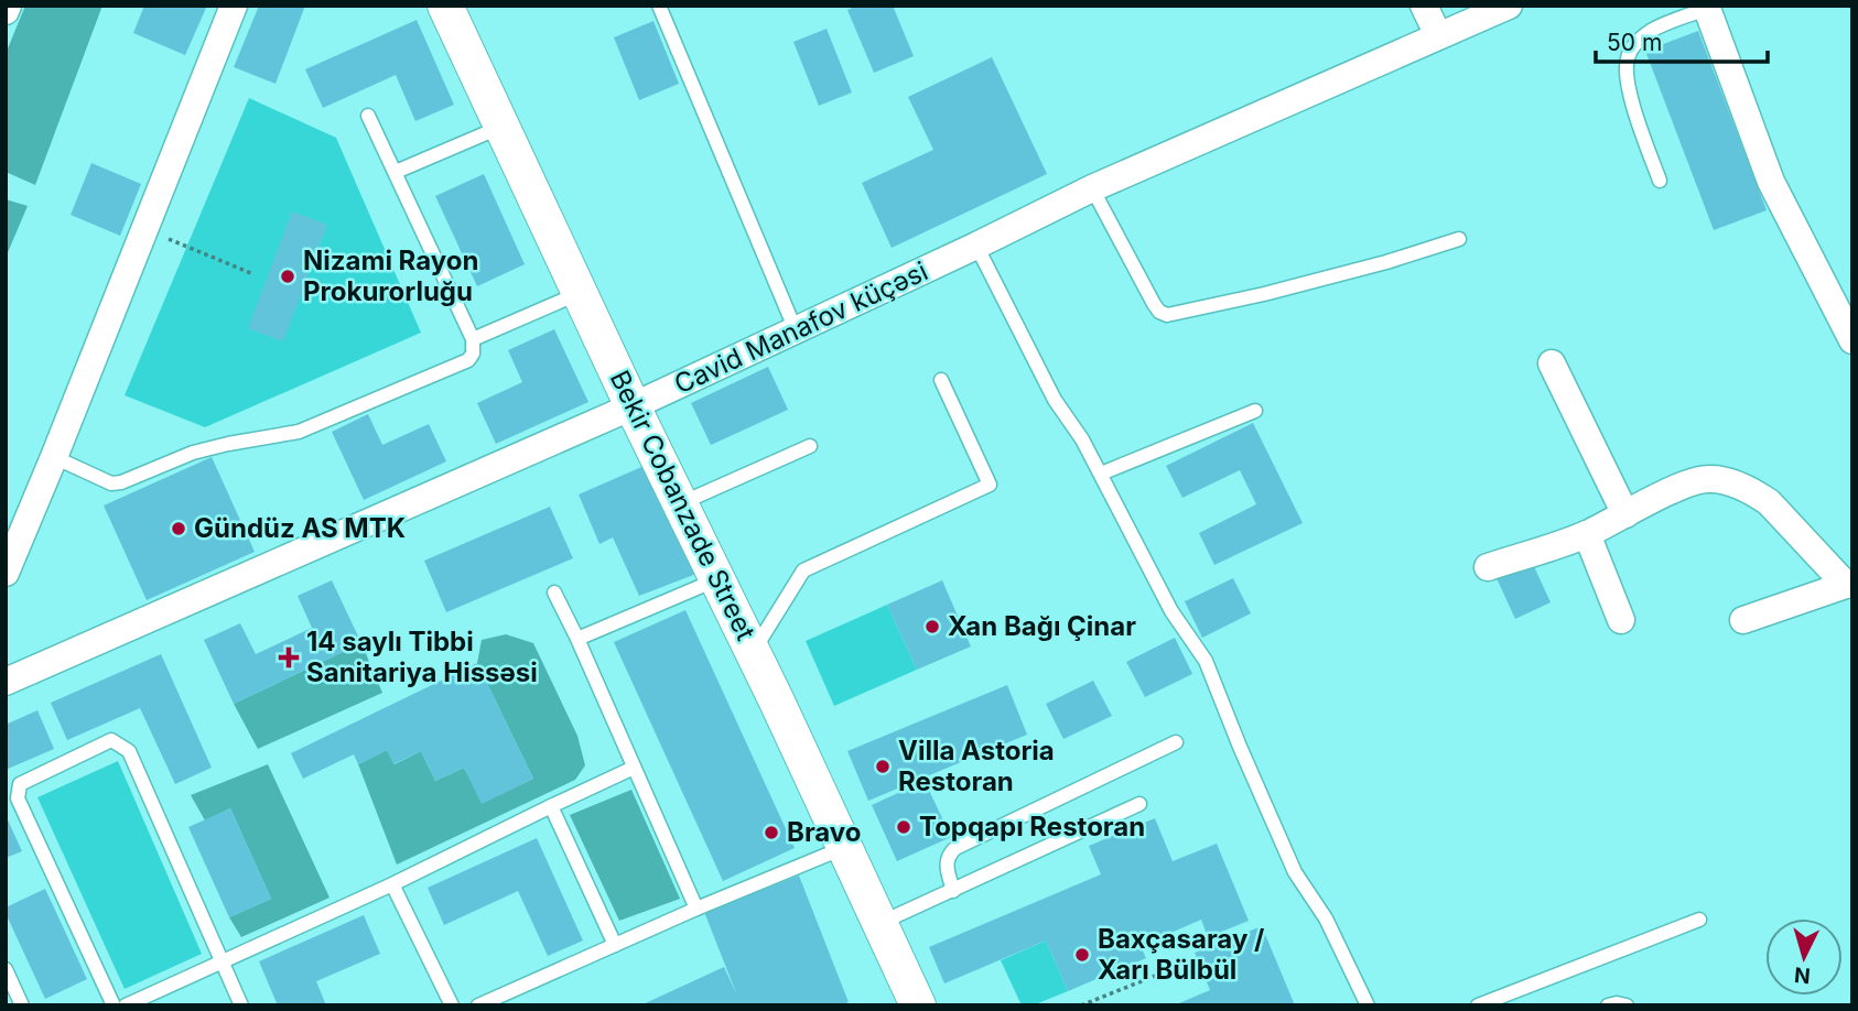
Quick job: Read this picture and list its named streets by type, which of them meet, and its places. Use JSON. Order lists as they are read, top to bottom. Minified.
{"streets":{"street":["Cavid Manafov küçəsi","Bekir Cobanzade Street"]},"crossings":[["Cavid Manafov küçəsi","Bekir Cobanzade Street"]],"places":{"other":["Nizami Rayon Prokurorluğu","Gündüz AS MTK","Xan Bağı Çinar","Villa Astoria Restoran","Topqapı Restoran","Bravo","Baxçasaray / Xarı Bülbül"],"health":["14 saylı Tibbi Sanitariya Hissəsi"]},"scale_bar":"50 m","north":"bottom"}
